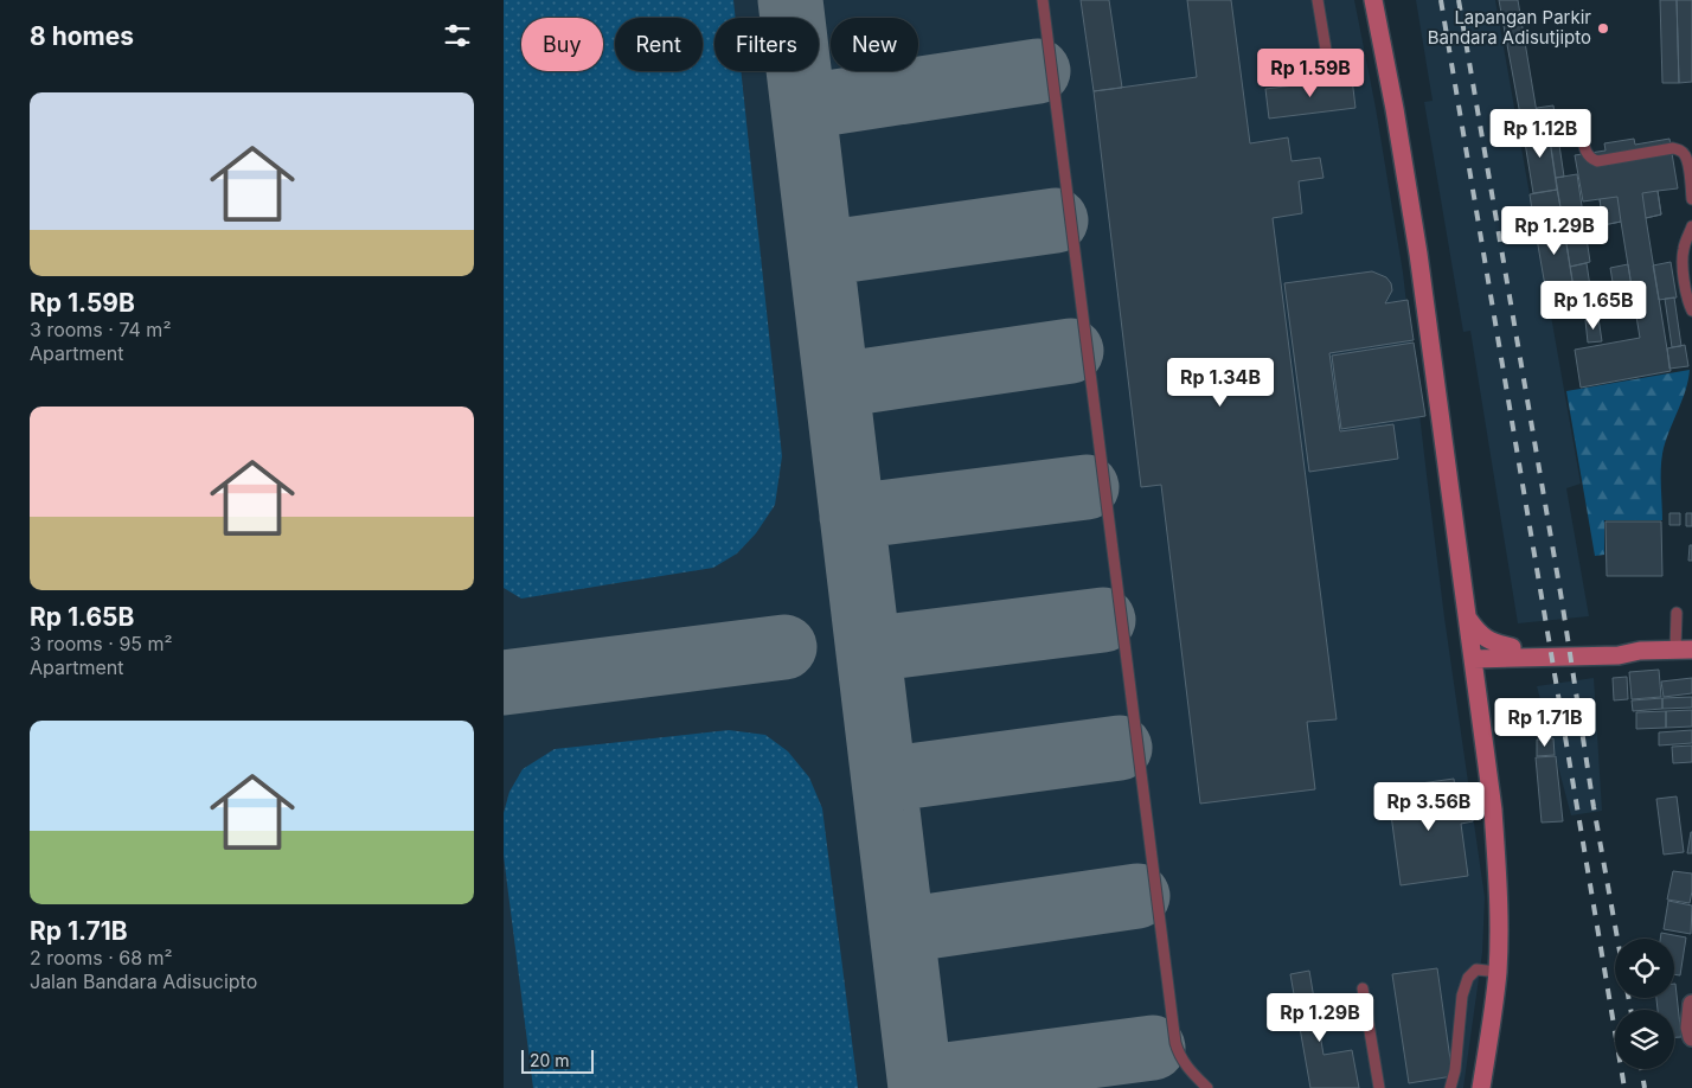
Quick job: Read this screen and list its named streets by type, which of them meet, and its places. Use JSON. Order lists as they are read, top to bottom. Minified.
{"places":["Lapangan Parkir Bandara Adisutjipto"],"scale_bar":"20 m","page":{"heading":"8 homes","chip":["Buy","Rent","Filters","New"],"price":["Rp 1.59B","Rp 1.12B","Rp 1.29B","Rp 1.65B","Rp 1.34B","Rp 1.71B","Rp 3.56B","Rp 1.29B"],"list":[{"name":"Rp 1.59B","note":"3 rooms · 74 m² · Apartment"},{"name":"Rp 1.65B","note":"3 rooms · 95 m² · Apartment"},{"name":"Rp 1.71B","note":"2 rooms · 68 m² · Jalan Bandara Adisucipto"}],"scale":"20 m"}}
